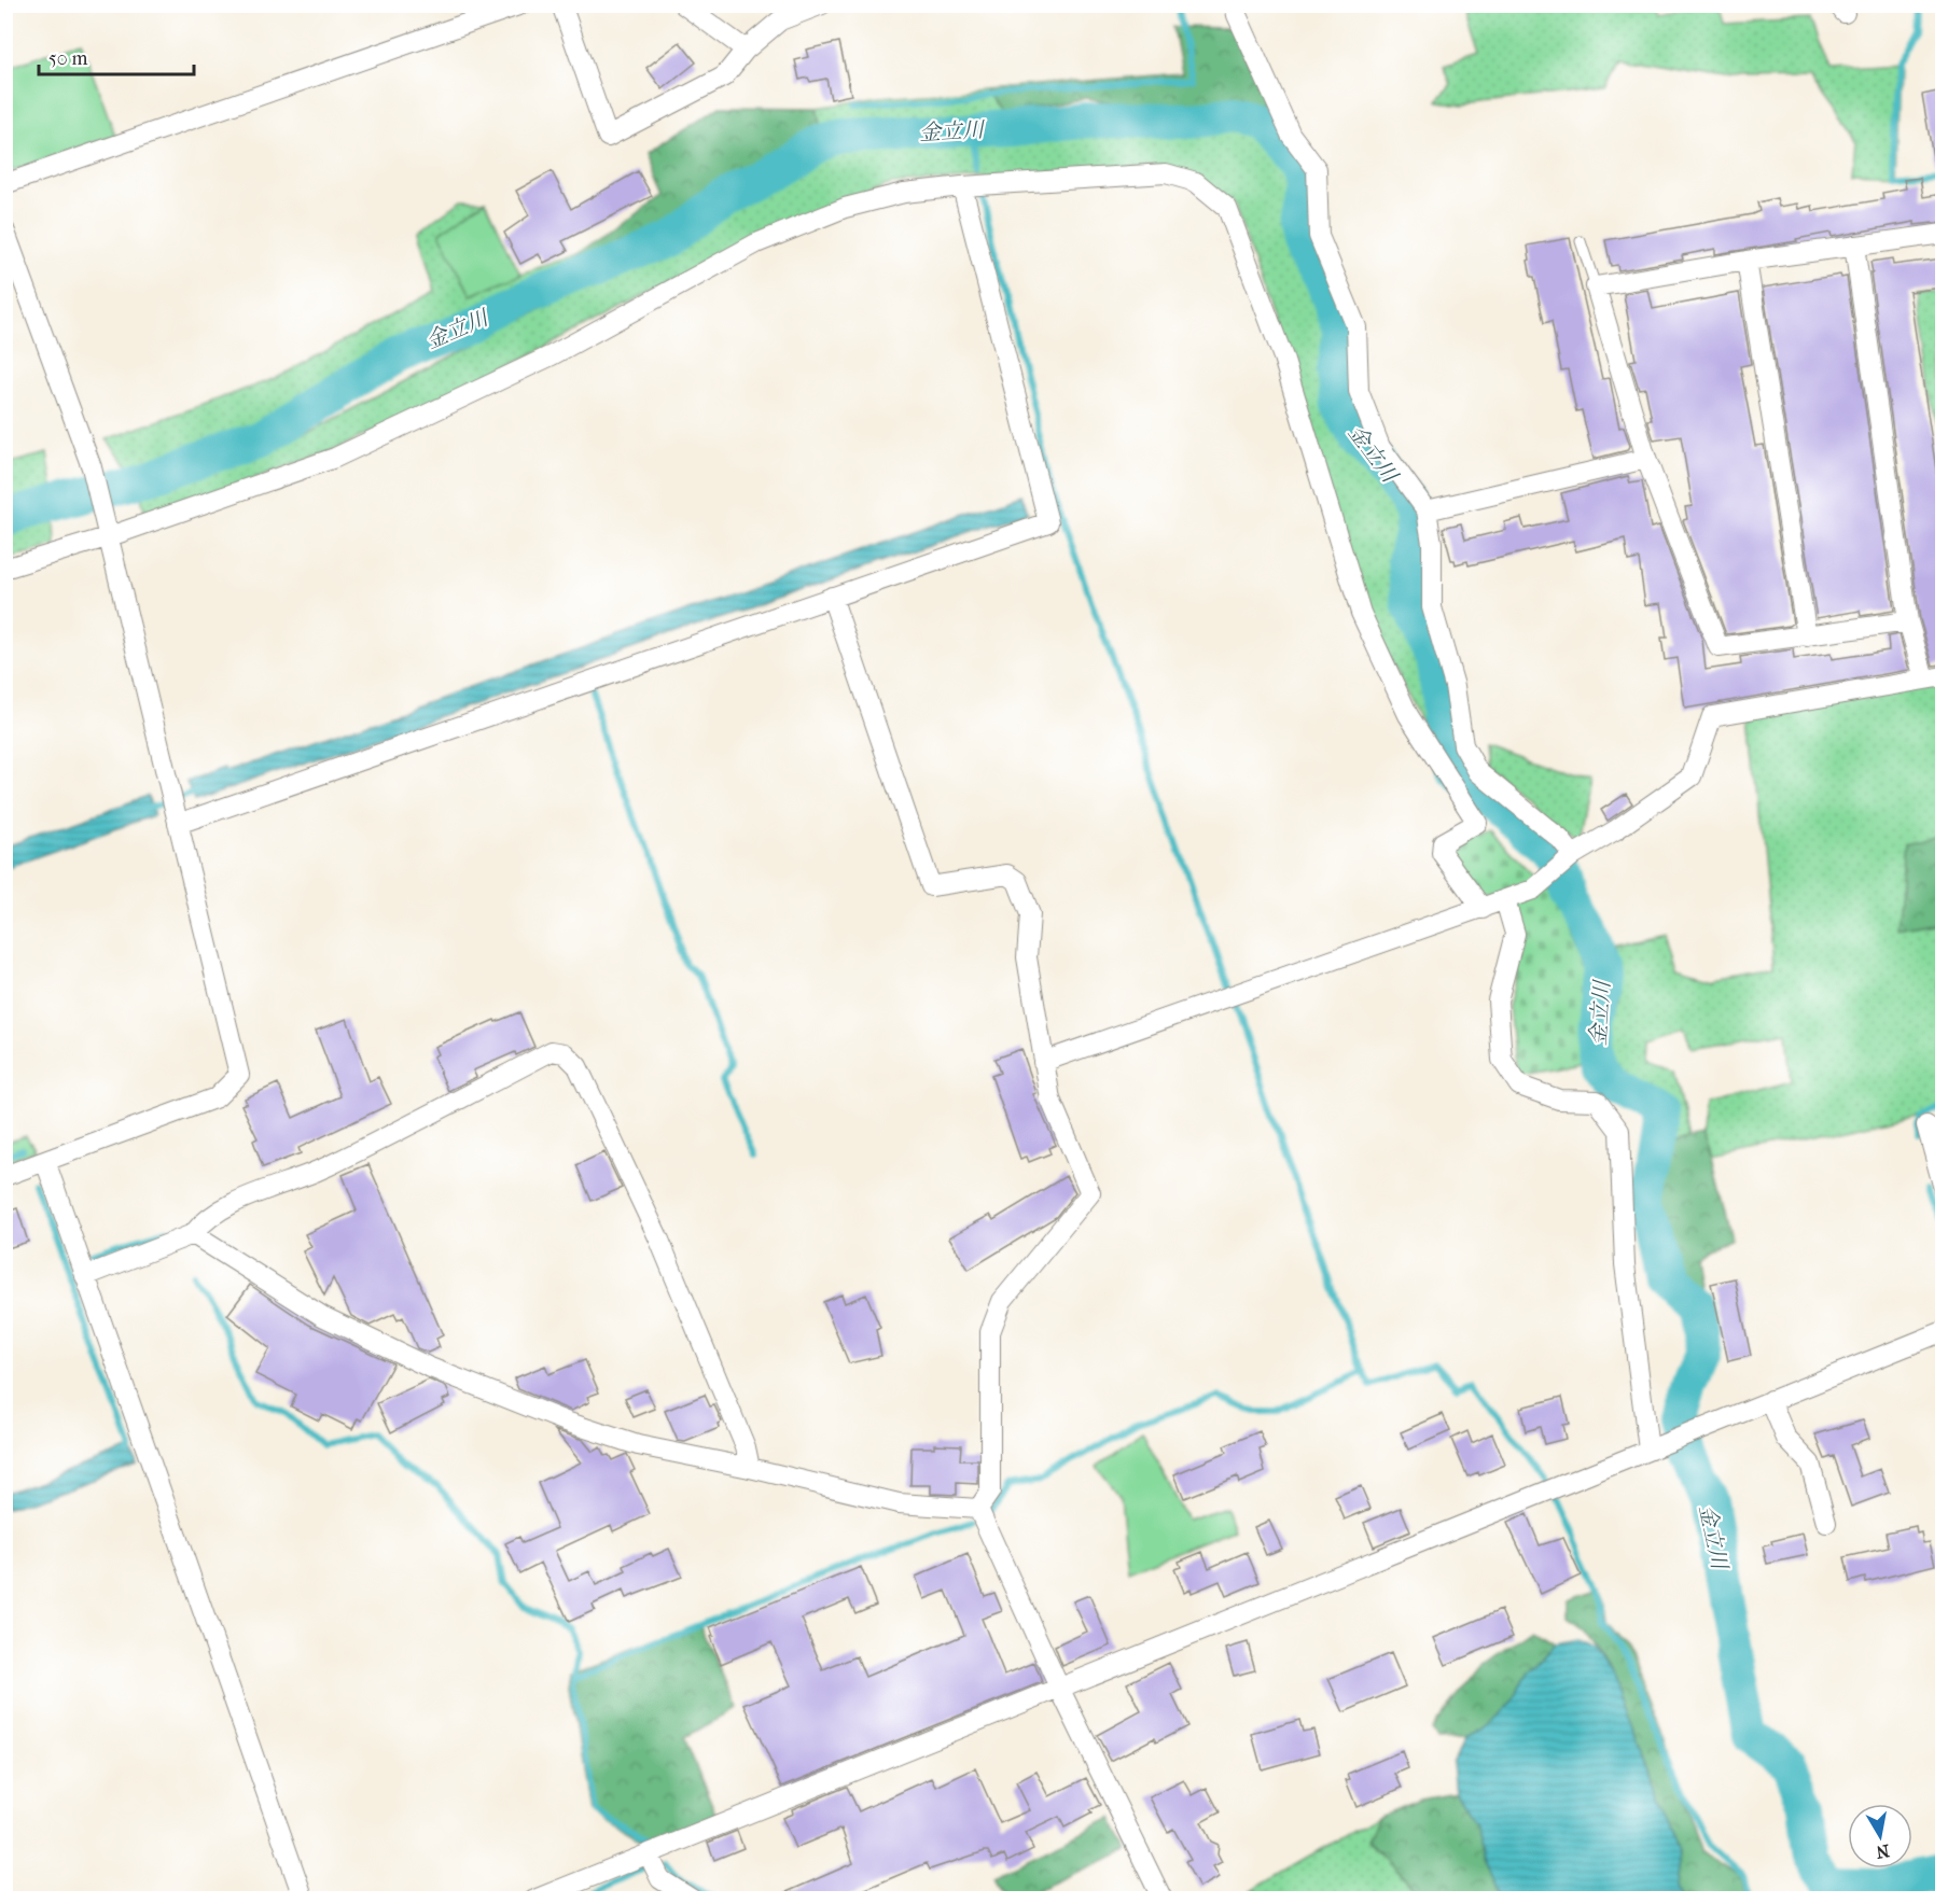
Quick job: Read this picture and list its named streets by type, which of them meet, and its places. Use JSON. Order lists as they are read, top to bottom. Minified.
{"water":["金立川"],"scale_bar":"50 m","north":"bottom"}
